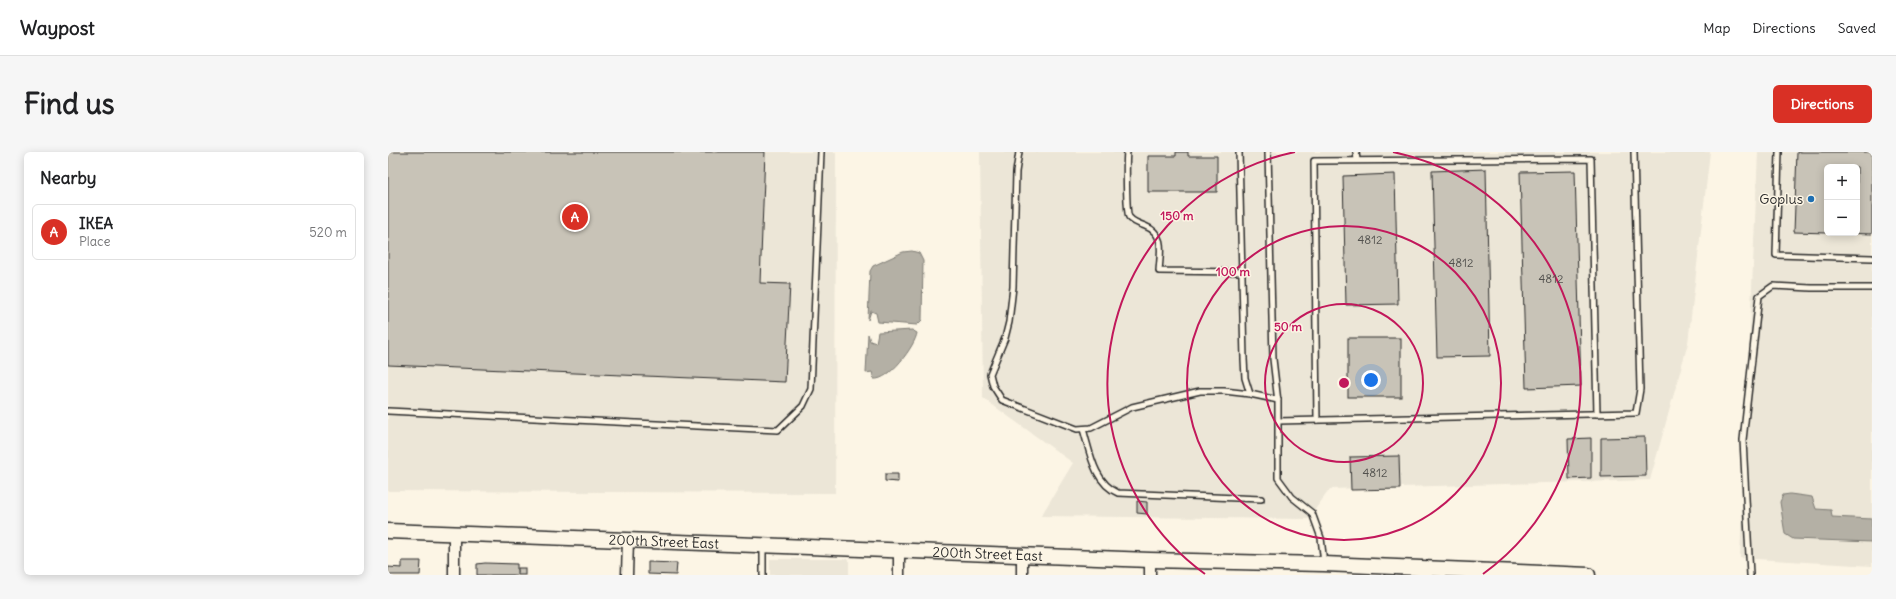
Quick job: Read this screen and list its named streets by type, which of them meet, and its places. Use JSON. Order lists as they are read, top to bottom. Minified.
{"streets":{"street":["200th Street East"]},"places":["Goplus"],"house_numbers":["4812","4812","4812","4812"],"page":{"header":"Waypost","nav":["Map","Directions","Saved"],"buttons":"Directions","title":"Find us","heading":"Nearby","map_buttons":["+","−"],"pins":"A","list":[{"mark":"A","name":"IKEA","note":"Place","value":"520 m"}]},"rings":["150 m","100 m","50 m"]}
